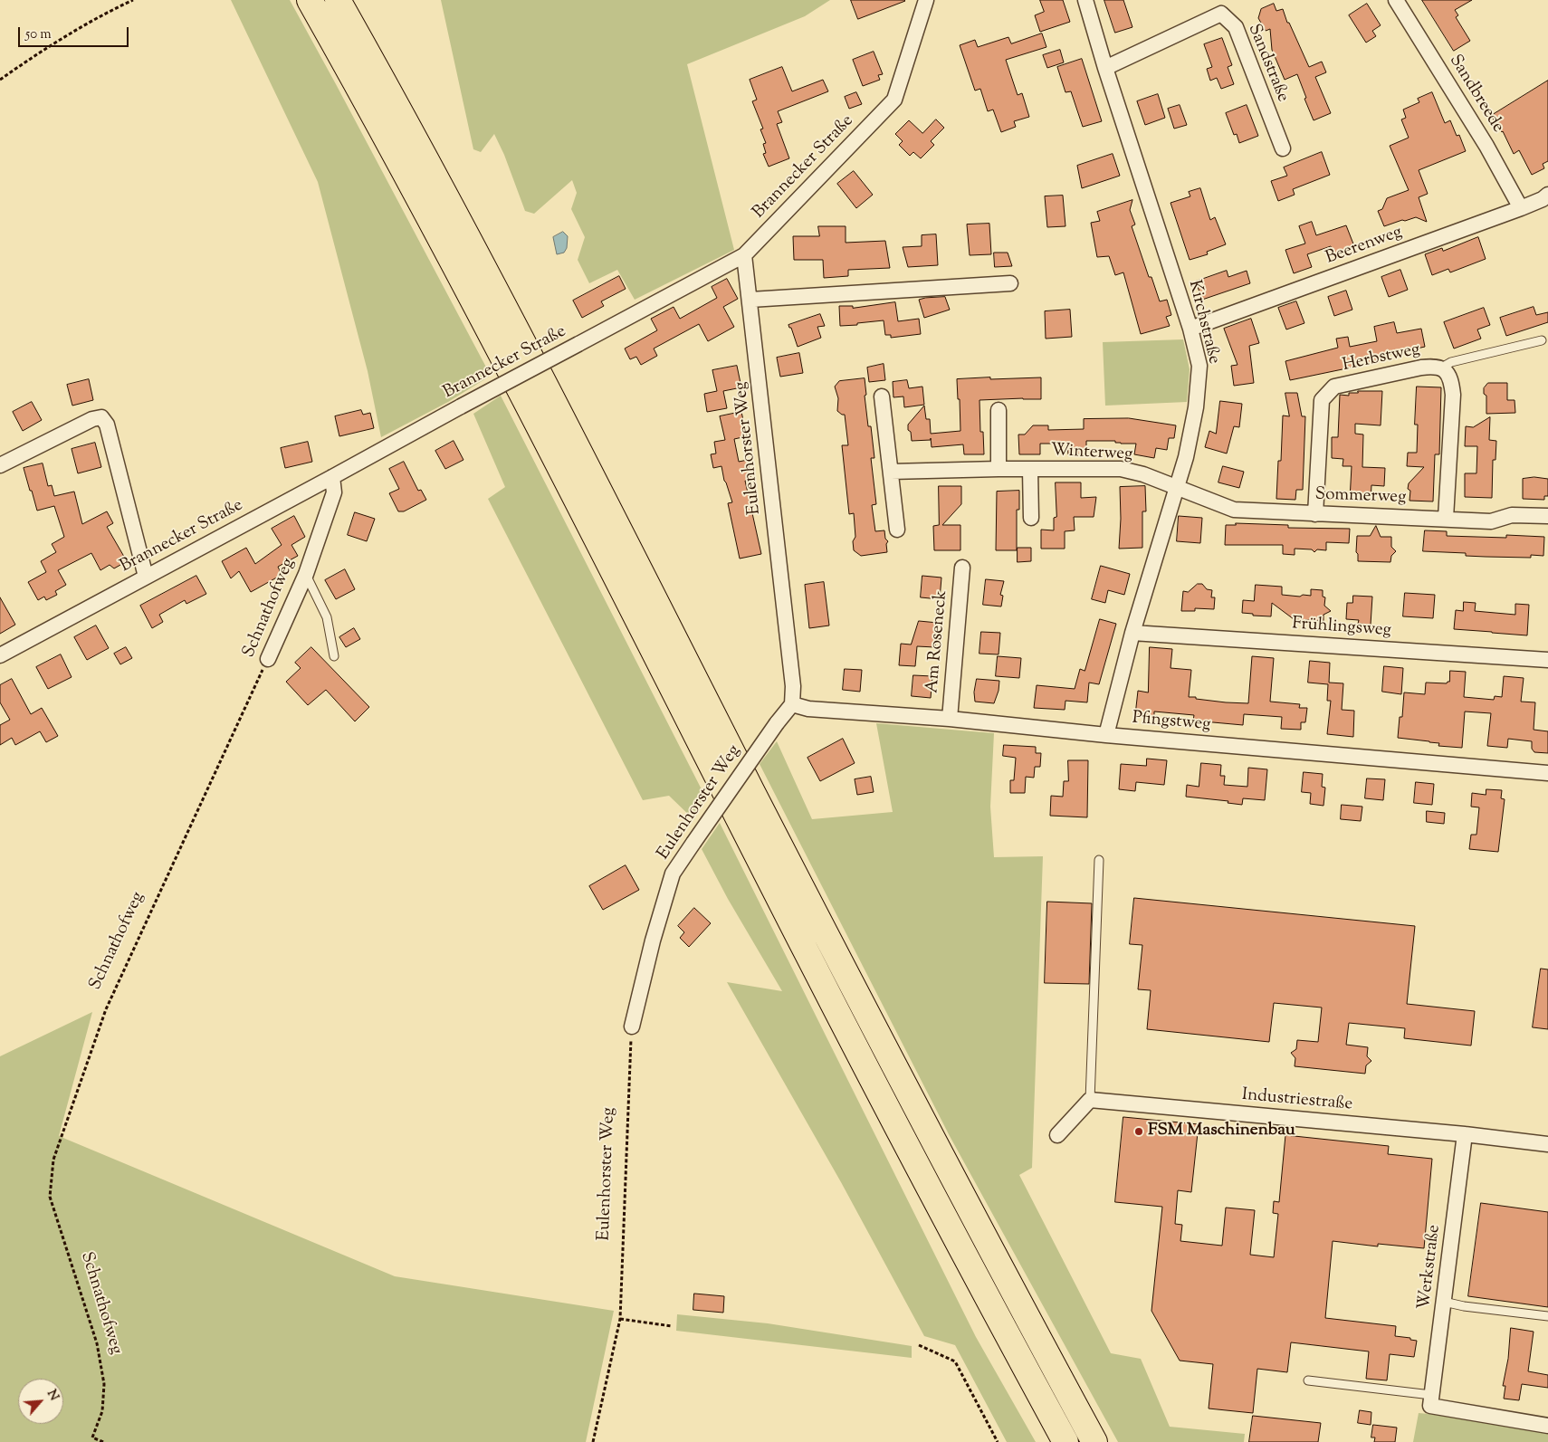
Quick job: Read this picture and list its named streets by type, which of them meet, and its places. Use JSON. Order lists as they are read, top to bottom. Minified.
{"streets":{"street":["Sandstraße","Sandbreede","Brannecker Straße","Beerenweg","Kirchstraße","Herbstweg","Eulenhorster Weg","Winterweg","Sommerweg","Schnathofweg","Frühlingsweg","Am Roseneck","Pfingstweg","Industriestraße","Werkstraße"]},"crossings":[["Sandstraße","Kirchstraße"],["Sandbreede","Beerenweg"],["Brannecker Straße","Eulenhorster Weg"],["Brannecker Straße","Schnathofweg"],["Beerenweg","Kirchstraße"],["Kirchstraße","Winterweg"],["Kirchstraße","Sommerweg"],["Kirchstraße","Frühlingsweg"],["Kirchstraße","Pfingstweg"],["Herbstweg","Sommerweg"],["Eulenhorster Weg","Pfingstweg"],["Winterweg","Sommerweg"],["Am Roseneck","Pfingstweg"],["Industriestraße","Werkstraße"]],"places":["FSM Maschinenbau"],"scale_bar":"50 m","north":"top right"}
